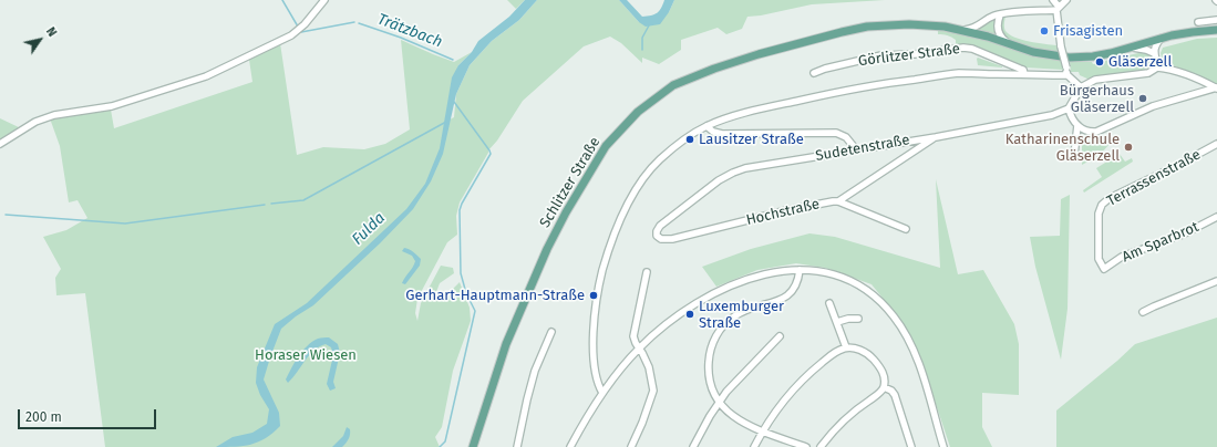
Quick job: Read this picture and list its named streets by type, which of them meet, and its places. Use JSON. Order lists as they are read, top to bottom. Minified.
{"streets":{"main road":["Schlitzer Straße"],"street":["Görlitzer Straße","Sudetenstraße","Terrassenstraße","Hochstraße","Am Sparbrot"]},"crossings":[["Sudetenstraße","Hochstraße"],["Terrassenstraße","Am Sparbrot"]],"water":["Trätzbach","Fulda"],"parks":["Horaser Wiesen"],"places":["Frisagisten","Gläserzell","Bürgerhaus Gläserzell","Lausitzer Straße","Katharinenschule Gläserzell","Gerhart-Hauptmann-Straße","Luxemburger Straße"],"scale_bar":"200 m","north":"top right"}
